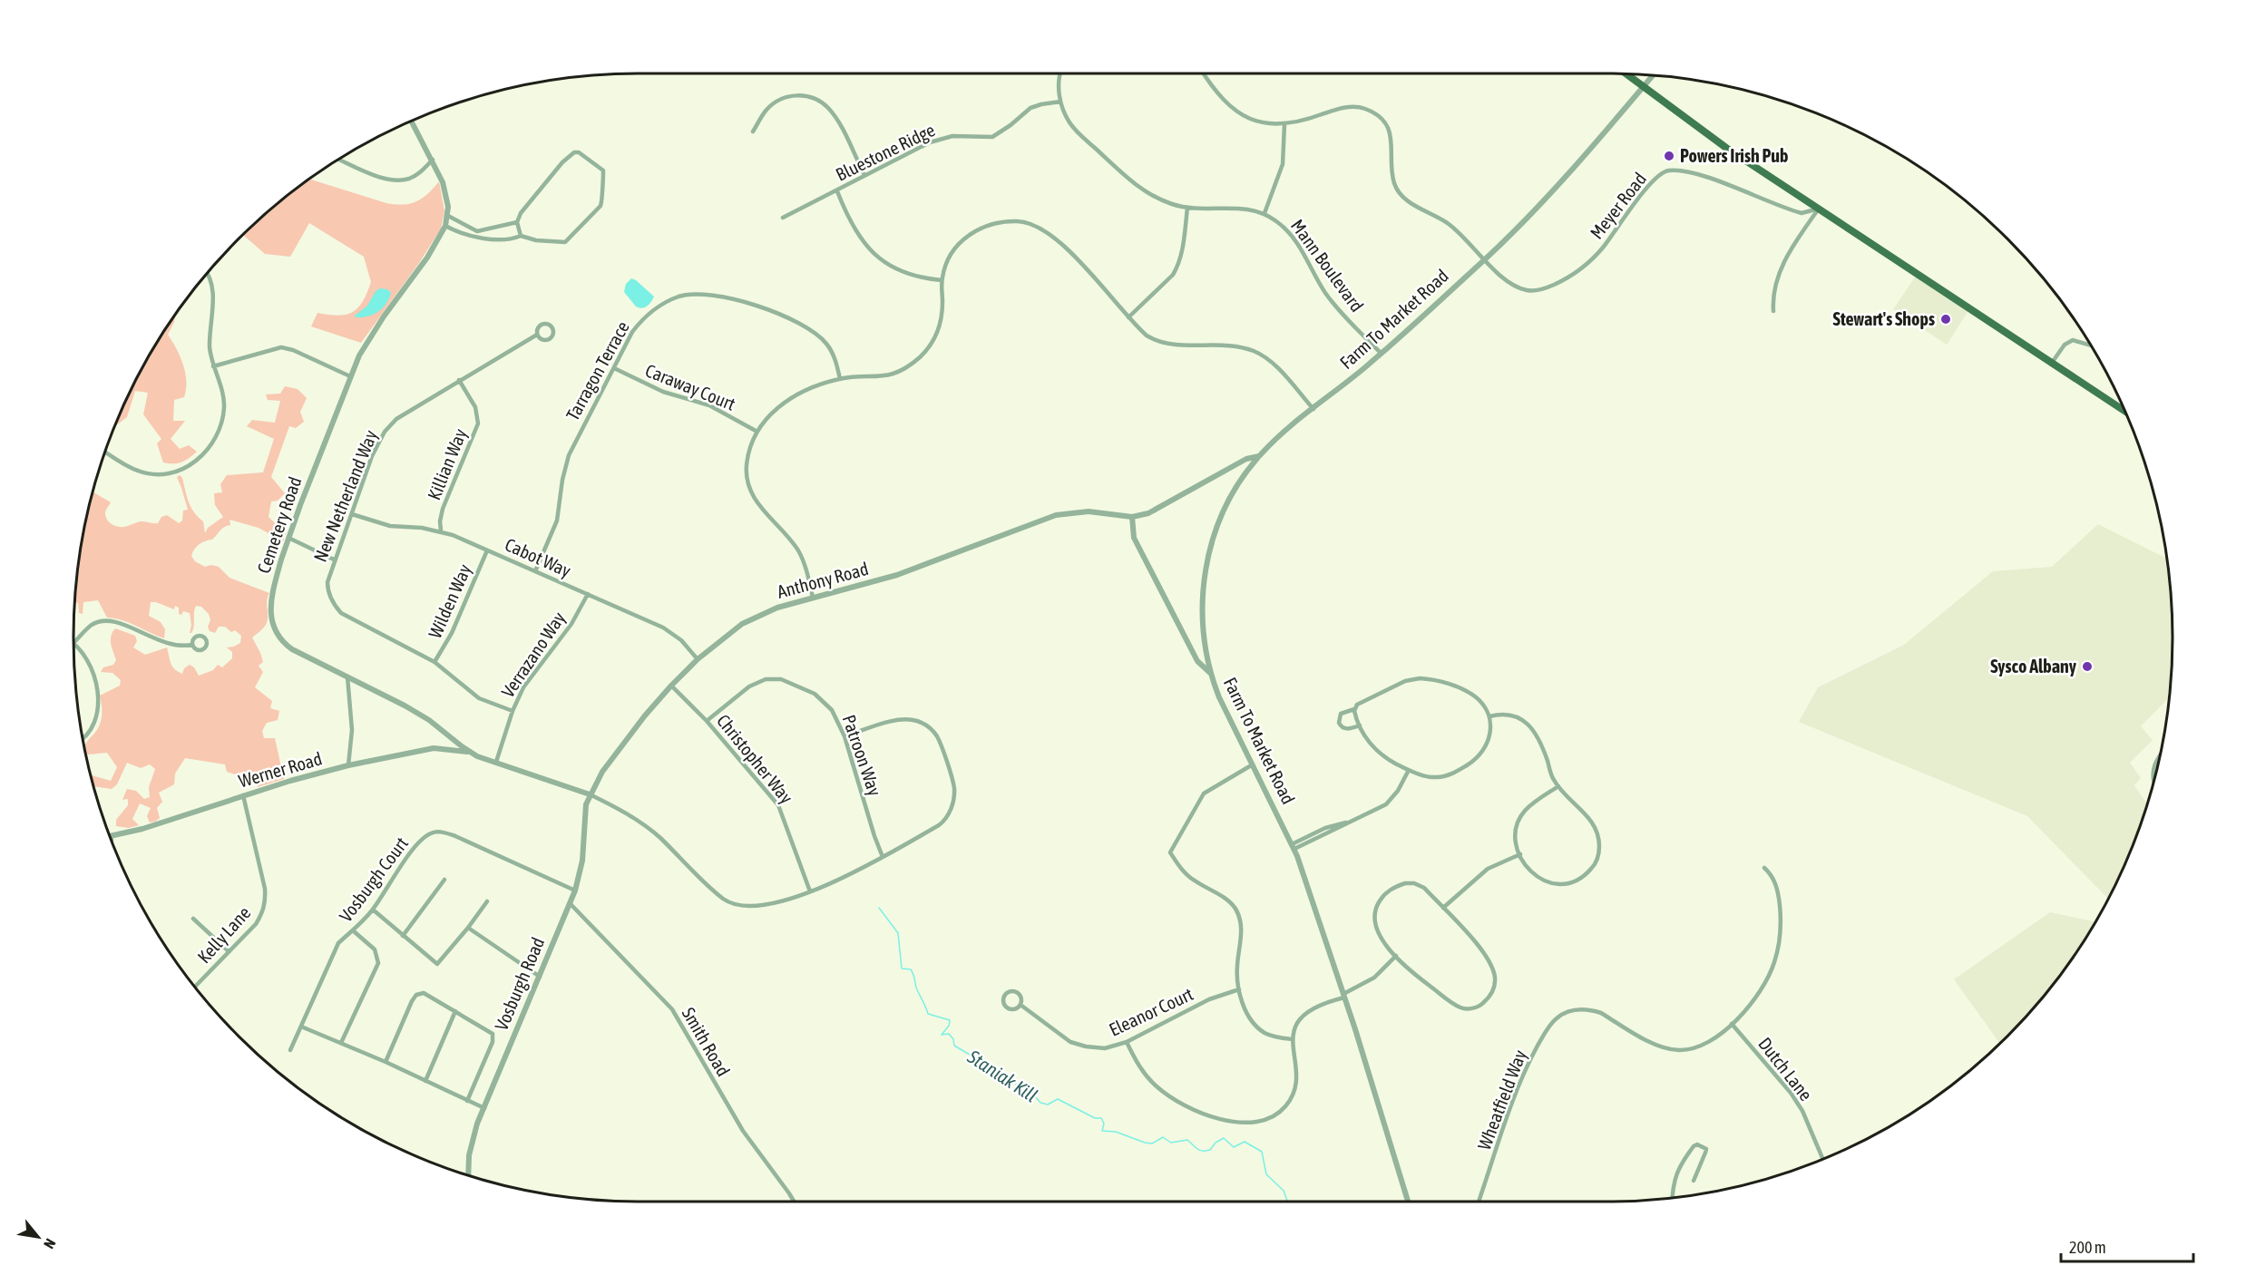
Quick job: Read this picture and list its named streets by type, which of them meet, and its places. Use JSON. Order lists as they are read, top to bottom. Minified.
{"streets":{"street":["Bluestone Ridge","Meyer Road","Mann Boulevard","Farm To Market Road","Tarragon Terrace","Caraway Court","Killian Way","New Netherland Way","Cemetery Road","Cabot Way","Anthony Road","Wilden Way","Verrazano Way","Patroon Way","Christopher Way","Werner Road","Vosburgh Court","Kelly Lane","Vosburgh Road","Eleanor Court","Smith Road","Dutch Lane","Wheatfield Way"]},"crossings":[["Bluestone Ridge","Mann Boulevard"],["Meyer Road","Farm To Market Road"],["Mann Boulevard","Farm To Market Road"],["Farm To Market Road","Anthony Road"],["Tarragon Terrace","Caraway Court"],["Tarragon Terrace","Cabot Way"],["Killian Way","New Netherland Way"],["Killian Way","Cabot Way"],["New Netherland Way","Cabot Way"],["New Netherland Way","Wilden Way"],["New Netherland Way","Verrazano Way"],["Cemetery Road","Anthony Road"],["Cemetery Road","Verrazano Way"],["Cemetery Road","Werner Road"],["Cemetery Road","Vosburgh Road"],["Cabot Way","Anthony Road"],["Cabot Way","Wilden Way"],["Cabot Way","Verrazano Way"],["Anthony Road","Christopher Way"],["Anthony Road","Vosburgh Road"],["Patroon Way","Christopher Way"],["Werner Road","Kelly Lane"],["Vosburgh Court","Vosburgh Road"],["Vosburgh Road","Smith Road"],["Dutch Lane","Wheatfield Way"]],"water":["Staniak Kill"],"places":["Powers Irish Pub","Stewart's Shops","Sysco Albany"],"scale_bar":"200 m","north":"bottom right"}
